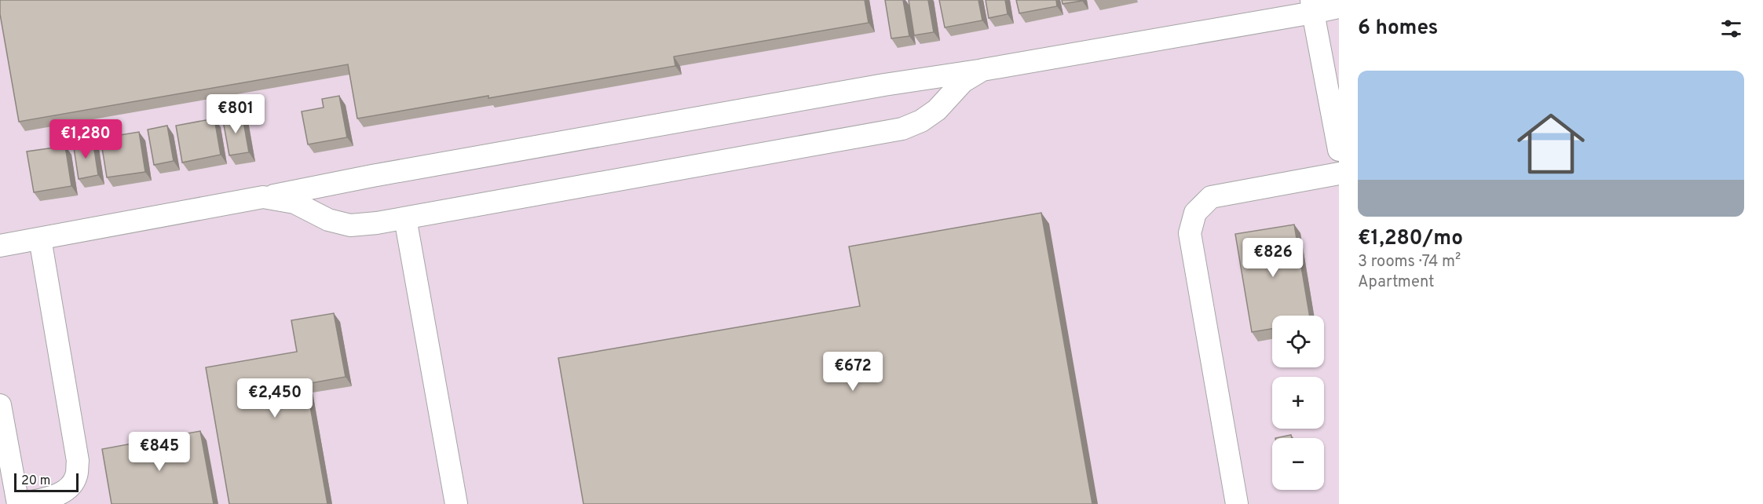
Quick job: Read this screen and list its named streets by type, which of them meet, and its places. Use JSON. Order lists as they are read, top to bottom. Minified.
{"scale_bar":"20 m","page":{"heading":"6 homes","list":[{"name":"€1,280/mo","note":"3 rooms · 74 m² · Apartment"}],"price":["€801","€1,280","€826","€672","€2,450","€845"],"map_buttons":["+","−"],"scale":"20 m"}}
